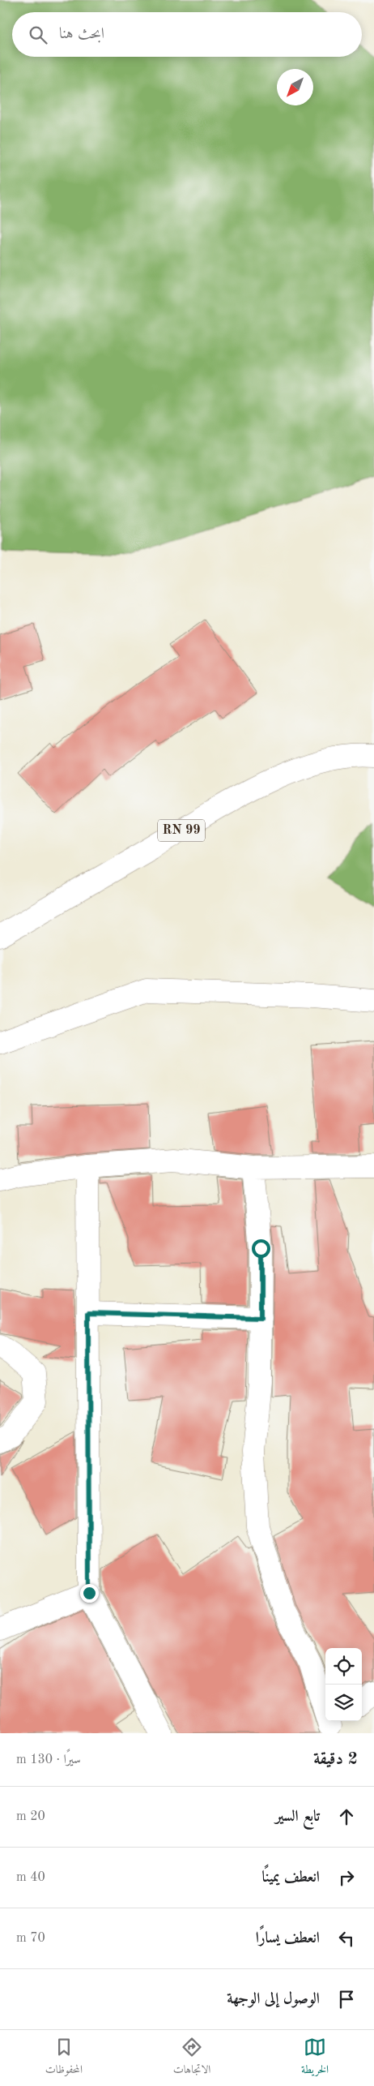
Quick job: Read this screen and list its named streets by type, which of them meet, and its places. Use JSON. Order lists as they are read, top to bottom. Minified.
{"streets":{"street":["RN 99"]},"north":"bottom left","page":{"search":"ابحث هنا","heading":["2 دقيقة","سيرًا · 130 m"],"list":[["تابع السير","20 m"],["انعطف يمينًا","40 m"],["انعطف يسارًا","70 m"],"الوصول إلى الوجهة"],"nav":["الخريطة","الاتجاهات","المحفوظات"]}}
